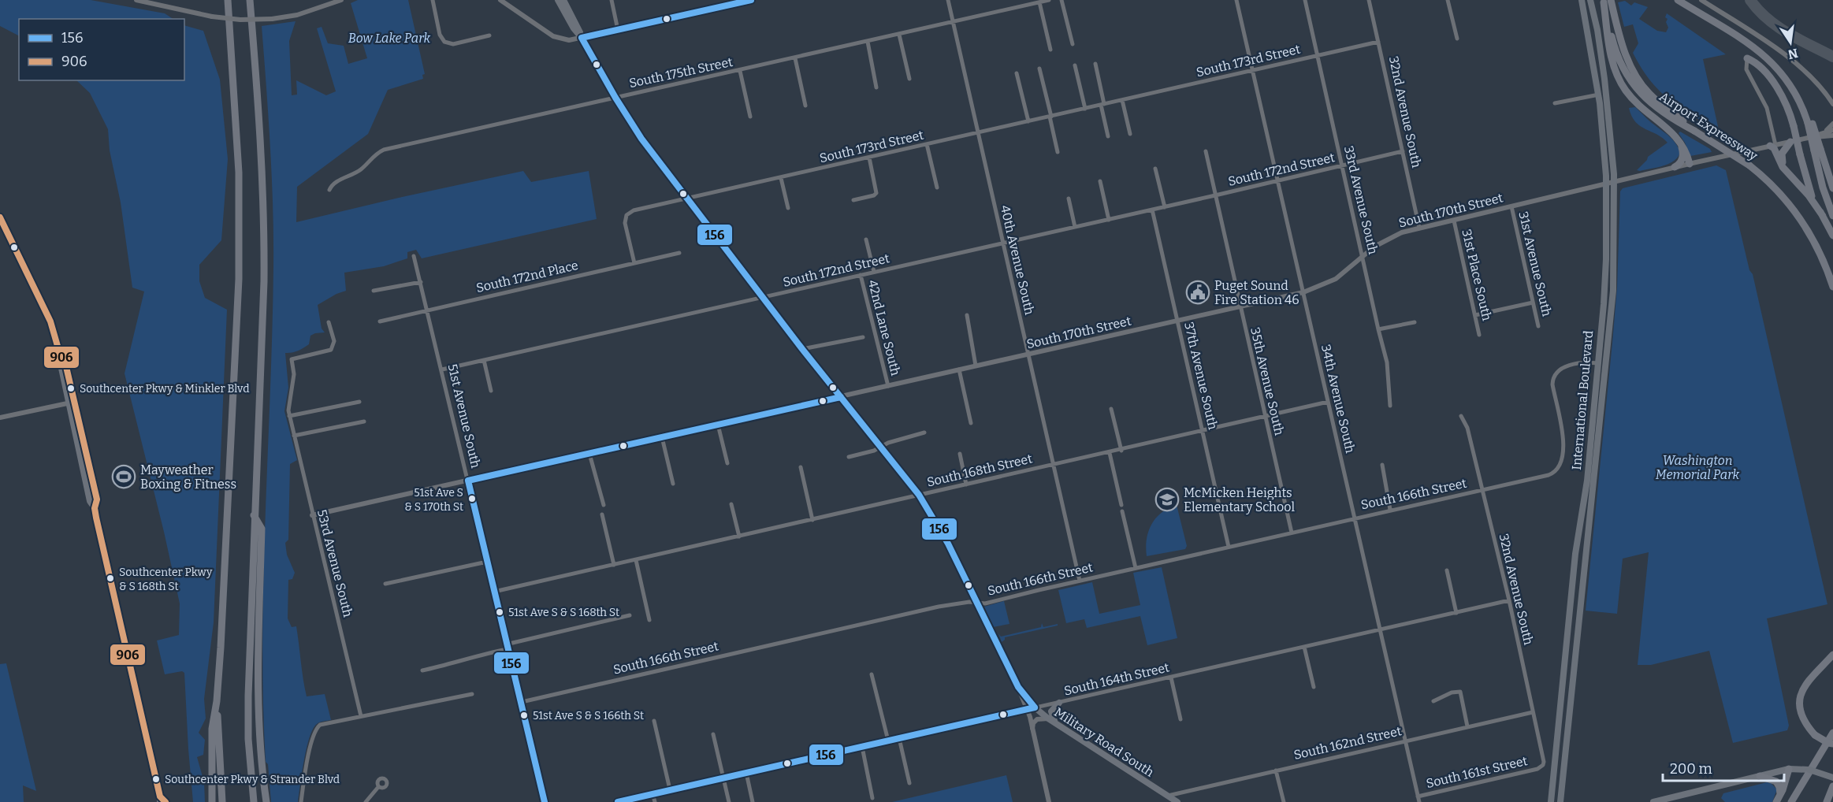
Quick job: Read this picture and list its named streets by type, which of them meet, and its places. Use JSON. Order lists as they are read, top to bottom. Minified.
{"streets":{"highway":["Airport Expressway"],"main road":["International Boulevard","Military Road South"],"street":["South 173rd Street","South 175th Street","32nd Avenue South","South 172nd Street","33rd Avenue South","South 170th Street","40th Avenue South","31st Avenue South","31st Place South","South 172nd Place","42nd Lane South","37th Avenue South","35th Avenue South","34th Avenue South","51st Avenue South","South 168th Street","South 166th Street","53rd Avenue South","South 164th Street","South 162nd Street","South 161st Street"]},"crossings":[["South 173rd Street","32nd Avenue South"],["South 173rd Street","33rd Avenue South"],["South 173rd Street","40th Avenue South"],["South 173rd Street","South 172nd Place"],["South 173rd Street","34th Avenue South"],["South 173rd Street","Military Road South"],["South 175th Street","40th Avenue South"],["South 175th Street","Military Road South"],["32nd Avenue South","South 172nd Street"],["32nd Avenue South","South 170th Street"],["32nd Avenue South","South 166th Street"],["32nd Avenue South","South 164th Street"],["32nd Avenue South","South 162nd Street"],["32nd Avenue South","South 161st Street"],["South 172nd Street","33rd Avenue South"],["South 172nd Street","40th Avenue South"],["South 172nd Street","42nd Lane South"],["South 172nd Street","37th Avenue South"],["South 172nd Street","35th Avenue South"],["South 172nd Street","34th Avenue South"],["South 172nd Street","51st Avenue South"],["South 172nd Street","Military Road South"],["33rd Avenue South","South 170th Street"],["South 170th Street","40th Avenue South"],["South 170th Street","31st Avenue South"],["South 170th Street","31st Place South"],["South 170th Street","42nd Lane South"],["South 170th Street","37th Avenue South"],["South 170th Street","35th Avenue South"],["South 170th Street","34th Avenue South"],["South 170th Street","International Boulevard"],["South 170th Street","51st Avenue South"],["South 170th Street","53rd Avenue South"],["South 170th Street","Military Road South"],["40th Avenue South","South 168th Street"],["40th Avenue South","South 166th Street"],["South 172nd Place","51st Avenue South"],["37th Avenue South","South 168th Street"],["37th Avenue South","South 166th Street"],["35th Avenue South","South 168th Street"],["35th Avenue South","South 166th Street"],["34th Avenue South","South 168th Street"],["34th Avenue South","South 166th Street"],["34th Avenue South","South 164th Street"],["34th Avenue South","South 162nd Street"],["34th Avenue South","South 161st Street"],["International Boulevard","South 166th Street"],["51st Avenue South","South 168th Street"],["51st Avenue South","South 166th Street"],["South 168th Street","Military Road South"],["South 166th Street","Military Road South"],["South 164th Street","Military Road South"],["Military Road South","South 162nd Street"]],"parks":["Bow Lake Park","Washington Memorial Park"],"places":{"public building":["Puget Sound Fire Station 46"],"other":["Southcenter Pkwy & Minkler Blvd","51st Ave S & S 170th St","Southcenter Pkwy & S 168th St","51st Ave S & S 168th St","51st Ave S & S 166th St","Southcenter Pkwy & Strander Blvd"],"sports":["Mayweather Boxing & Fitness"],"school or university":["McMicken Heights Elementary School"]},"lines":["transit line 156","transit line 906"],"legend":["156","906"],"scale_bar":"200 m","north":"bottom"}
